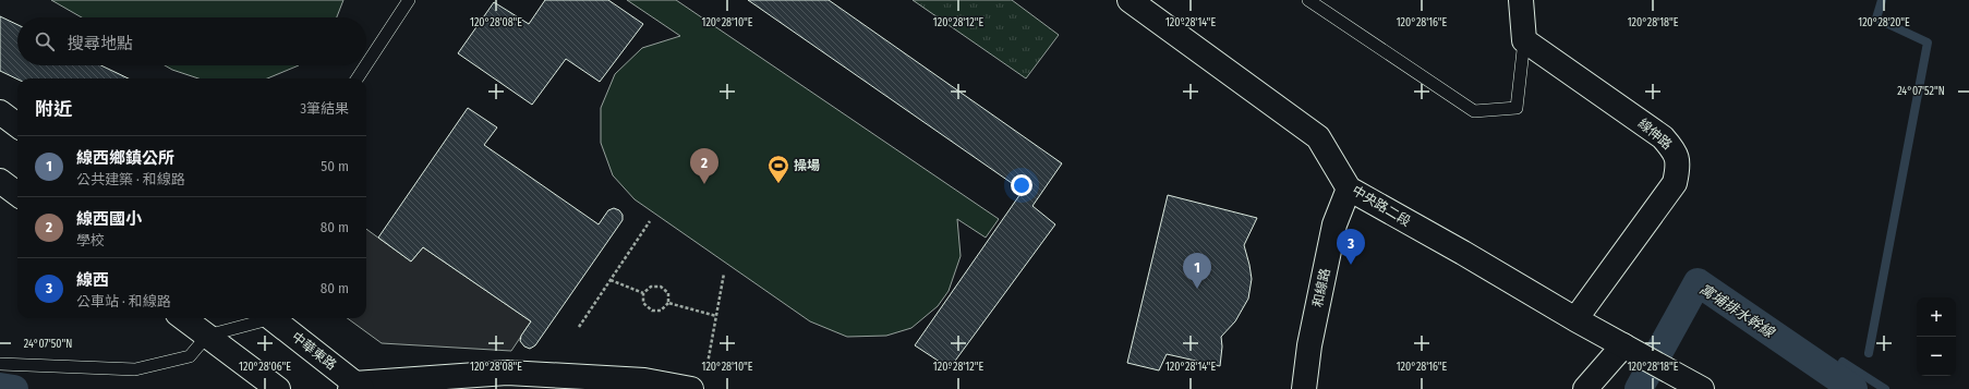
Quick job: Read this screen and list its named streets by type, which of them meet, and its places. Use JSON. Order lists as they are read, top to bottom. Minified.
{"streets":{"street":["線伸路","中央路二段","和線路","中華東路"]},"crossings":[["線伸路","中央路二段"],["中央路二段","和線路"]],"water":["寓埔排水幹線"],"places":{"sports":["操場"]},"page":{"search":"搜尋地點","heading":["附近","3筆結果"],"list":[{"mark":"1","name":"線西鄉鎮公所","note":"公共建築 · 和線路","value":"50 m"},{"mark":"2","name":"線西國小","note":"學校","value":"80 m"},{"mark":"3","name":"線西","note":"公車站 · 和線路","value":"80 m"}],"pins":["2","3","1"],"map_buttons":["+","−"]},"coordinates":["120°28'08\"E","120°28'10\"E","120°28'12\"E","120°28'14\"E","120°28'16\"E","120°28'18\"E","120°28'20\"E","24°07'52\"N","24°07'50\"N","120°28'06\"E"]}
